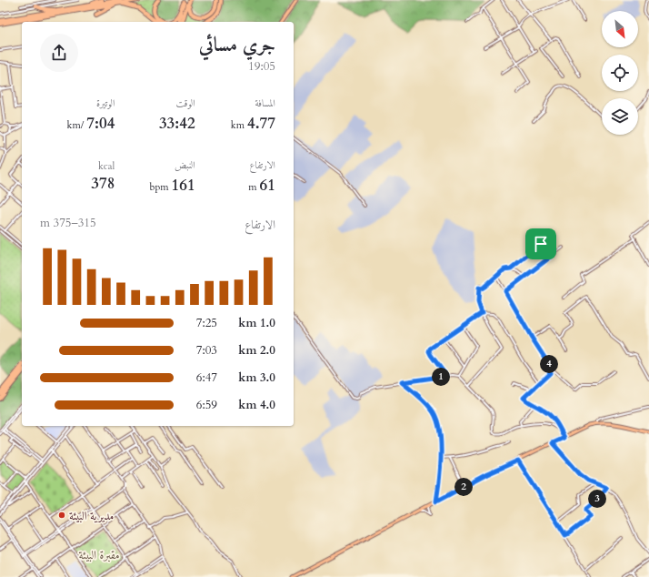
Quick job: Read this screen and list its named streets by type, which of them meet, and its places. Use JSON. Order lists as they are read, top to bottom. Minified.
{"parks":["مقبرة البيئة"],"places":["مديرية البيئة"],"north":"bottom right","page":{"heading":["جري مسائي","19:05"],"stats":[["المسافة","4.77 km"],["الوقت","33:42"],["الوتيرة","7:04 /km"],["الارتفاع","61 m"],["النبض","161 bpm"],["kcal","378"]],"chart":["الارتفاع","315–375 m"],"list":[{"name":"1.0 km","note":"7:25"},{"name":"2.0 km","note":"7:03"},{"name":"3.0 km","note":"6:47"},{"name":"4.0 km","note":"6:59"}],"pins":["4","1","2","3"]}}
